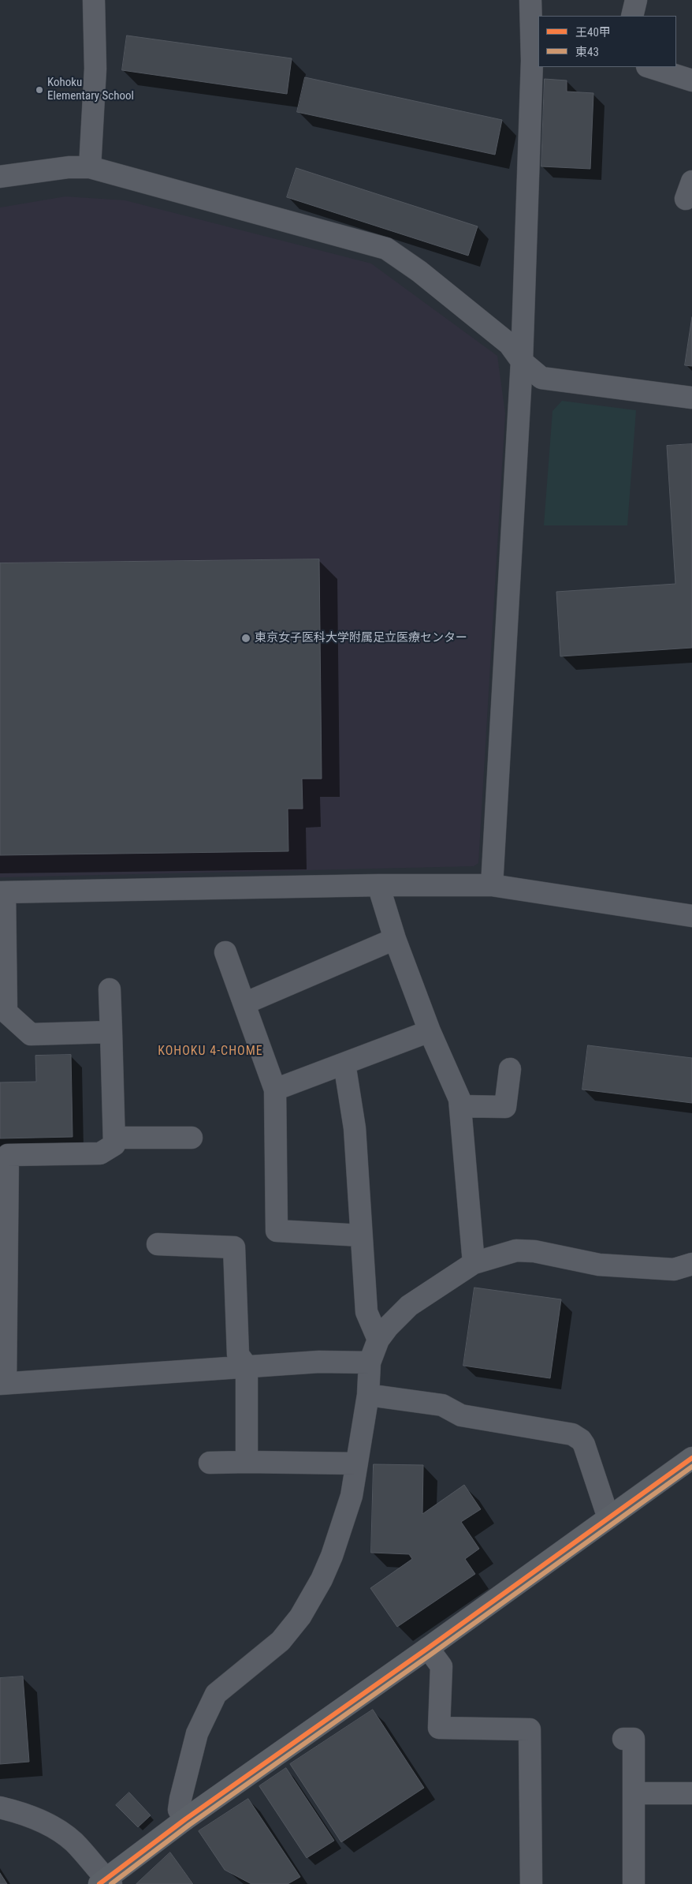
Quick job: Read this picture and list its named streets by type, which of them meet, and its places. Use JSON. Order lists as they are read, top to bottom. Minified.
{"districts":["KOHOKU 4-CHOME"],"places":["Kohoku Elementary School","東京女子医科大学附属足立医療センター"],"lines":["transit line 王40甲","transit line 東43"],"legend":["王40甲","東43"]}
